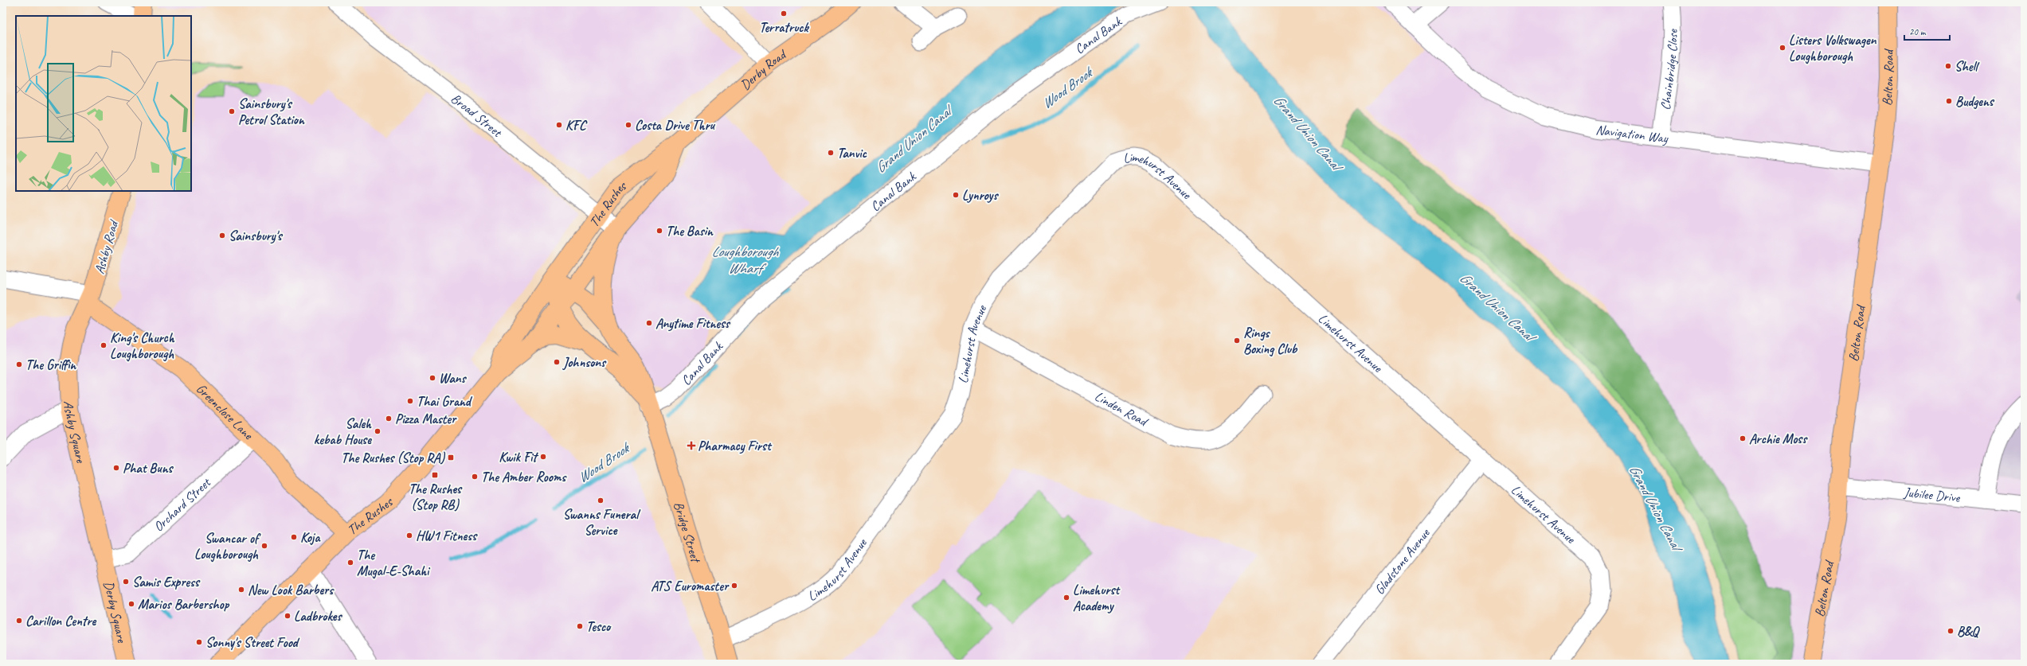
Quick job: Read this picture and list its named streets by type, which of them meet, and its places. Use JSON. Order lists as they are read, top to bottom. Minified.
{"streets":{"main road":["Derby Road","Belton Road","The Rushes","Ashby Road","Greenclose Lane","Ashby Square","Bridge Street","Derby Square"],"street":["Canal Bank","Chainbridge Close","Broad Street","Navigation Way","Limehurst Avenue","Linden Road","Jubilee Drive","Orchard Street","Gladstone Avenue"]},"crossings":[["Canal Bank","Bridge Street"],["Chainbridge Close","Navigation Way"],["Derby Road","The Rushes"],["Belton Road","Navigation Way"],["Belton Road","Jubilee Drive"],["Broad Street","The Rushes"],["Broad Street","Bridge Street"],["Limehurst Avenue","Linden Road"],["Limehurst Avenue","Bridge Street"],["Limehurst Avenue","Gladstone Avenue"],["The Rushes","Greenclose Lane"],["The Rushes","Bridge Street"],["Ashby Road","Greenclose Lane"],["Ashby Road","Ashby Square"],["Greenclose Lane","Ashby Square"],["Greenclose Lane","Orchard Street"],["Ashby Square","Orchard Street"],["Ashby Square","Derby Square"],["Orchard Street","Derby Square"]],"water":["Wood Brook","Grand Union Canal","Loughborough Wharf"],"places":{"other":["Terratruck","Listers Volkswagen Loughborough","Shell","Budgens","Sainsbury's Petrol Station","KFC","Costa Drive Thru","Tanvic","Lynroys","The Basin","Sainsbury's","Anytime Fitness","Rings Boxing Club","King's Church Loughborough","Johnsons","The Griffin","Wans","Thai Grand","Pizza Master","Saleh kebab House","Archie Moss","Kwik Fit","Phat Buns","The Amber Rooms","Swanns Funeral Service","HW1 Fitness","Koja","Swancar of Loughborough","The Mugal-E-Shahi","Samis Express","ATS Euromaster","New Look Barbers","Limehurst Academy","Marios Barbershop","Ladbrokes","Carillon Centre","Tesco","B&Q","Sonny's Street Food"],"health":["Pharmacy First"],"transit":["The Rushes (Stop RA)","The Rushes (Stop RB)"]},"scale_bar":"20 m"}
